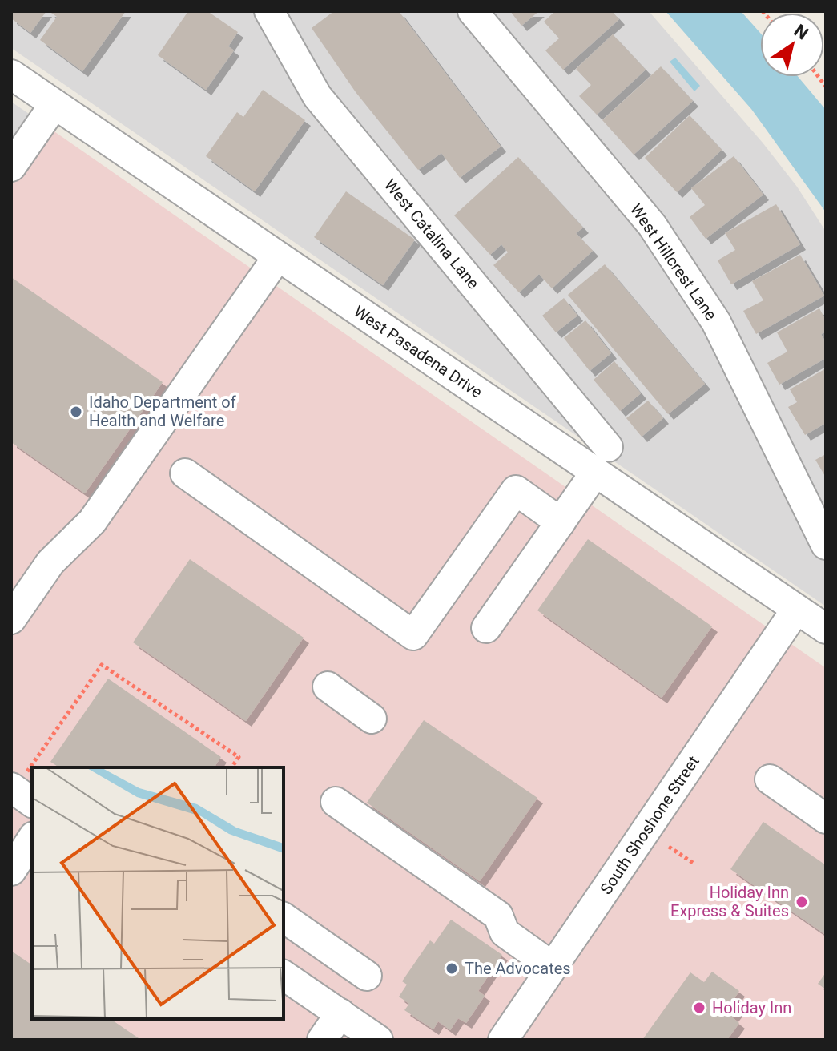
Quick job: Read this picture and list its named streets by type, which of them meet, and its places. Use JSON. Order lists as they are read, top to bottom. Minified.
{"streets":{"street":["West Catalina Lane","West Hillcrest Lane","West Pasadena Drive","South Shoshone Street"]},"crossings":[["West Pasadena Drive","South Shoshone Street"]],"places":["Idaho Department of Health and Welfare","Holiday Inn Express & Suites","The Advocates","Holiday Inn"],"north":"top right"}
